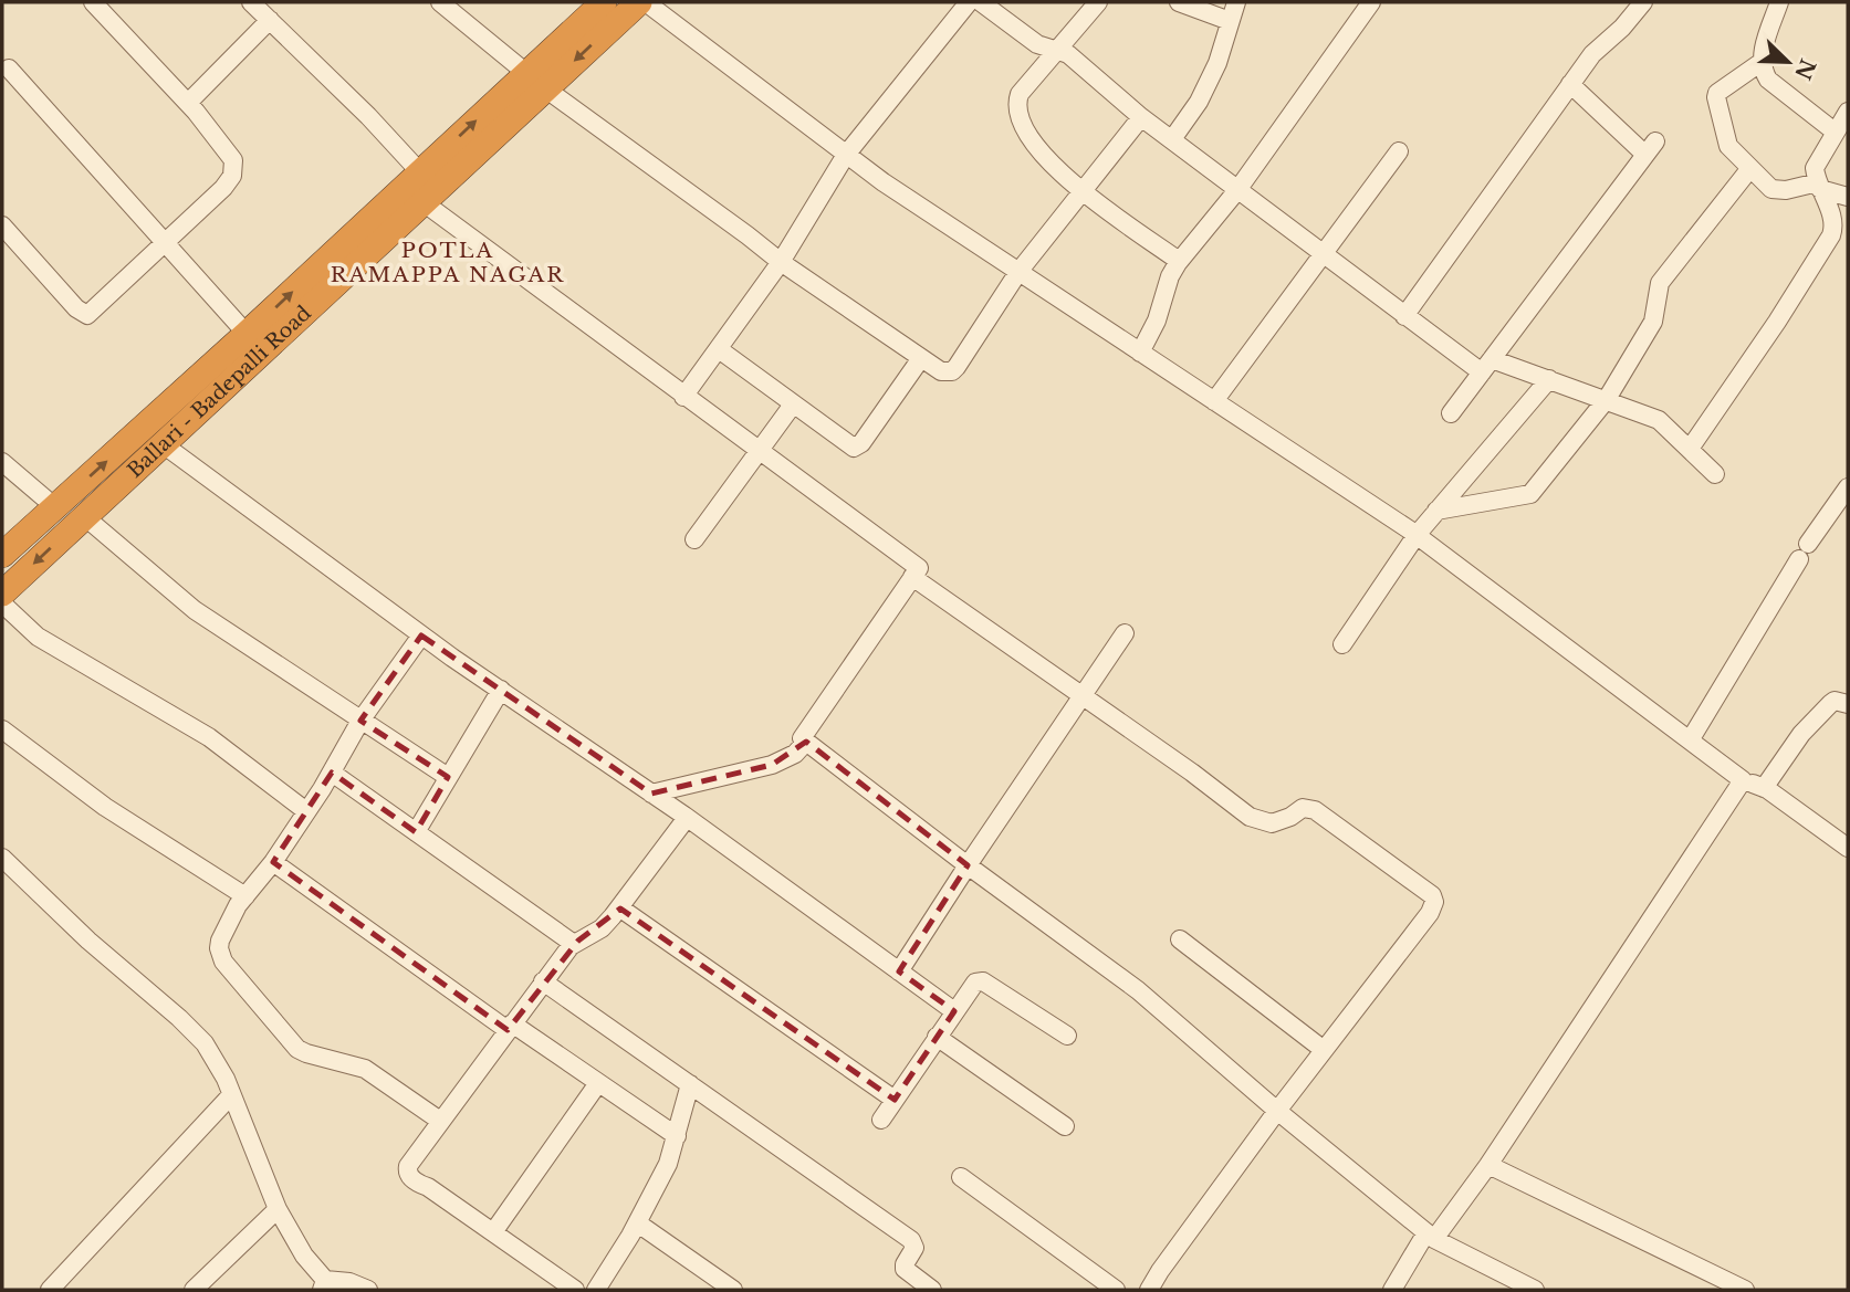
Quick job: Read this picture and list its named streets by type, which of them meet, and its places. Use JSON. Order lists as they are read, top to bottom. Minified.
{"streets":{"highway":["Ballari - Badepalli Road"]},"districts":["POTLA RAMAPPA NAGAR"],"north":"bottom right"}
